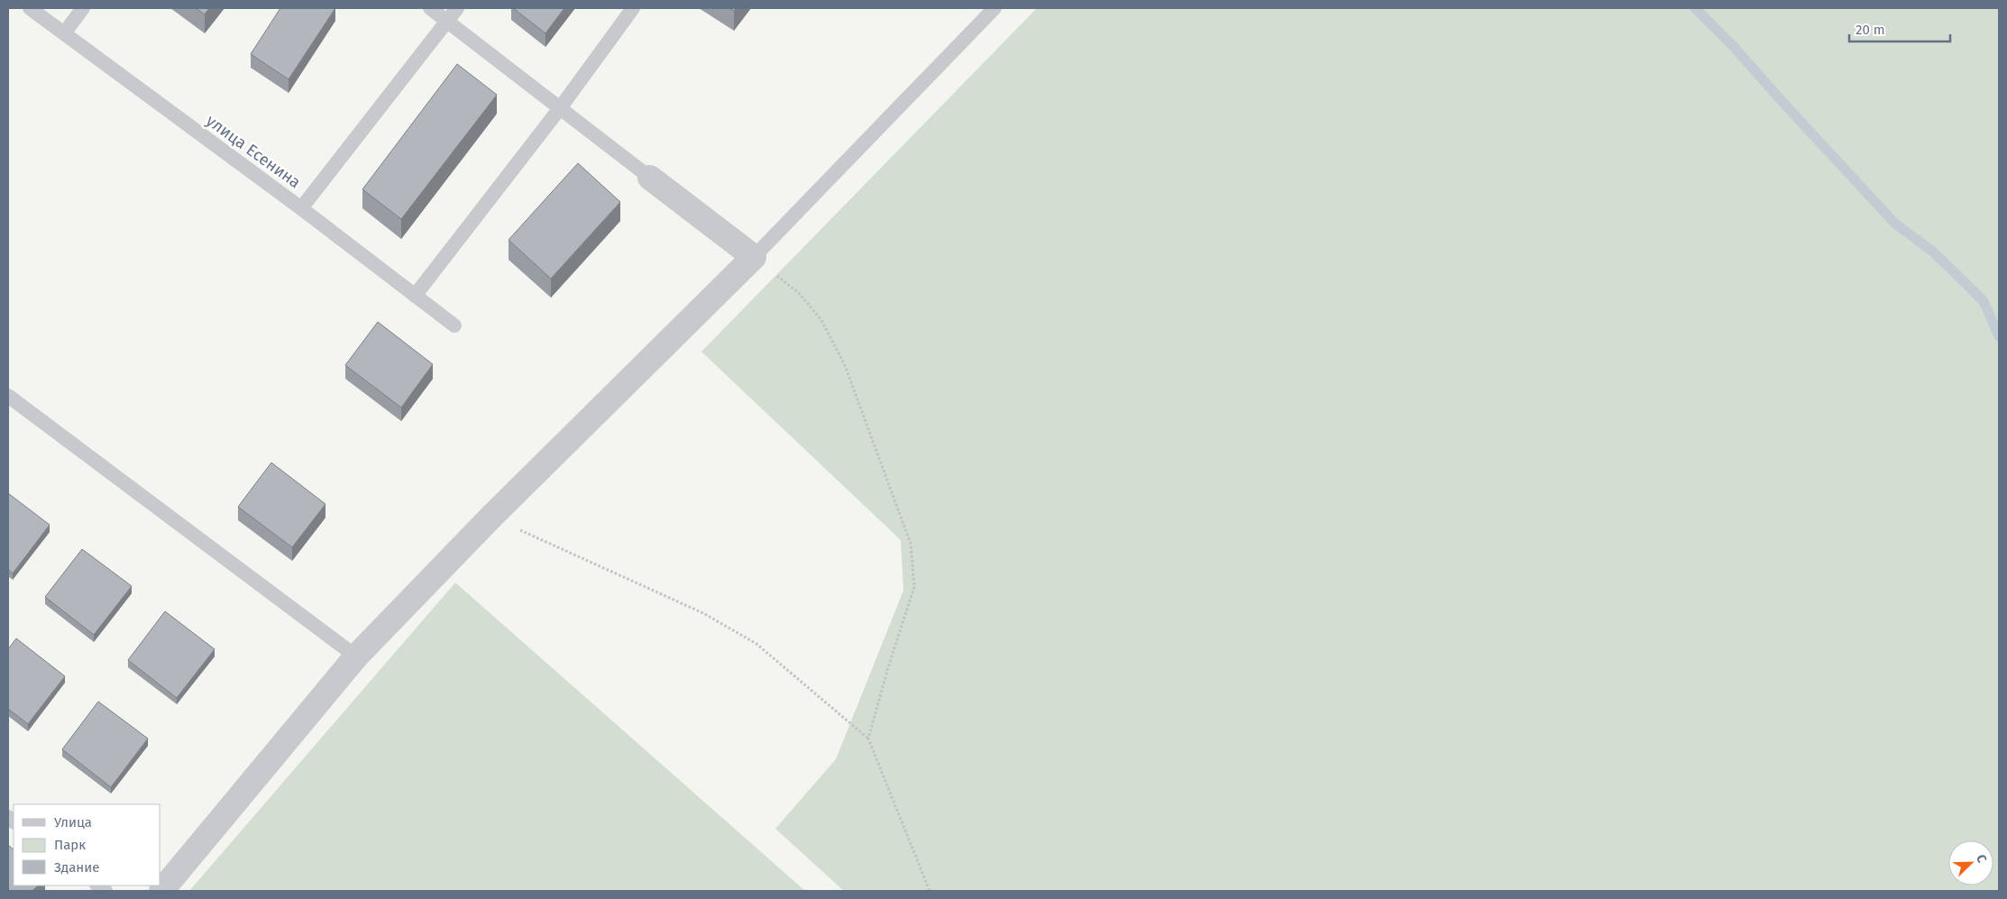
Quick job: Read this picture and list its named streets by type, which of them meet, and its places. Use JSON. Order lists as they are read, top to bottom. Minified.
{"streets":{"lane":["улица Есенина"]},"legend":["Улица","Парк","Здание"],"scale_bar":"20 m","north":"top right"}
